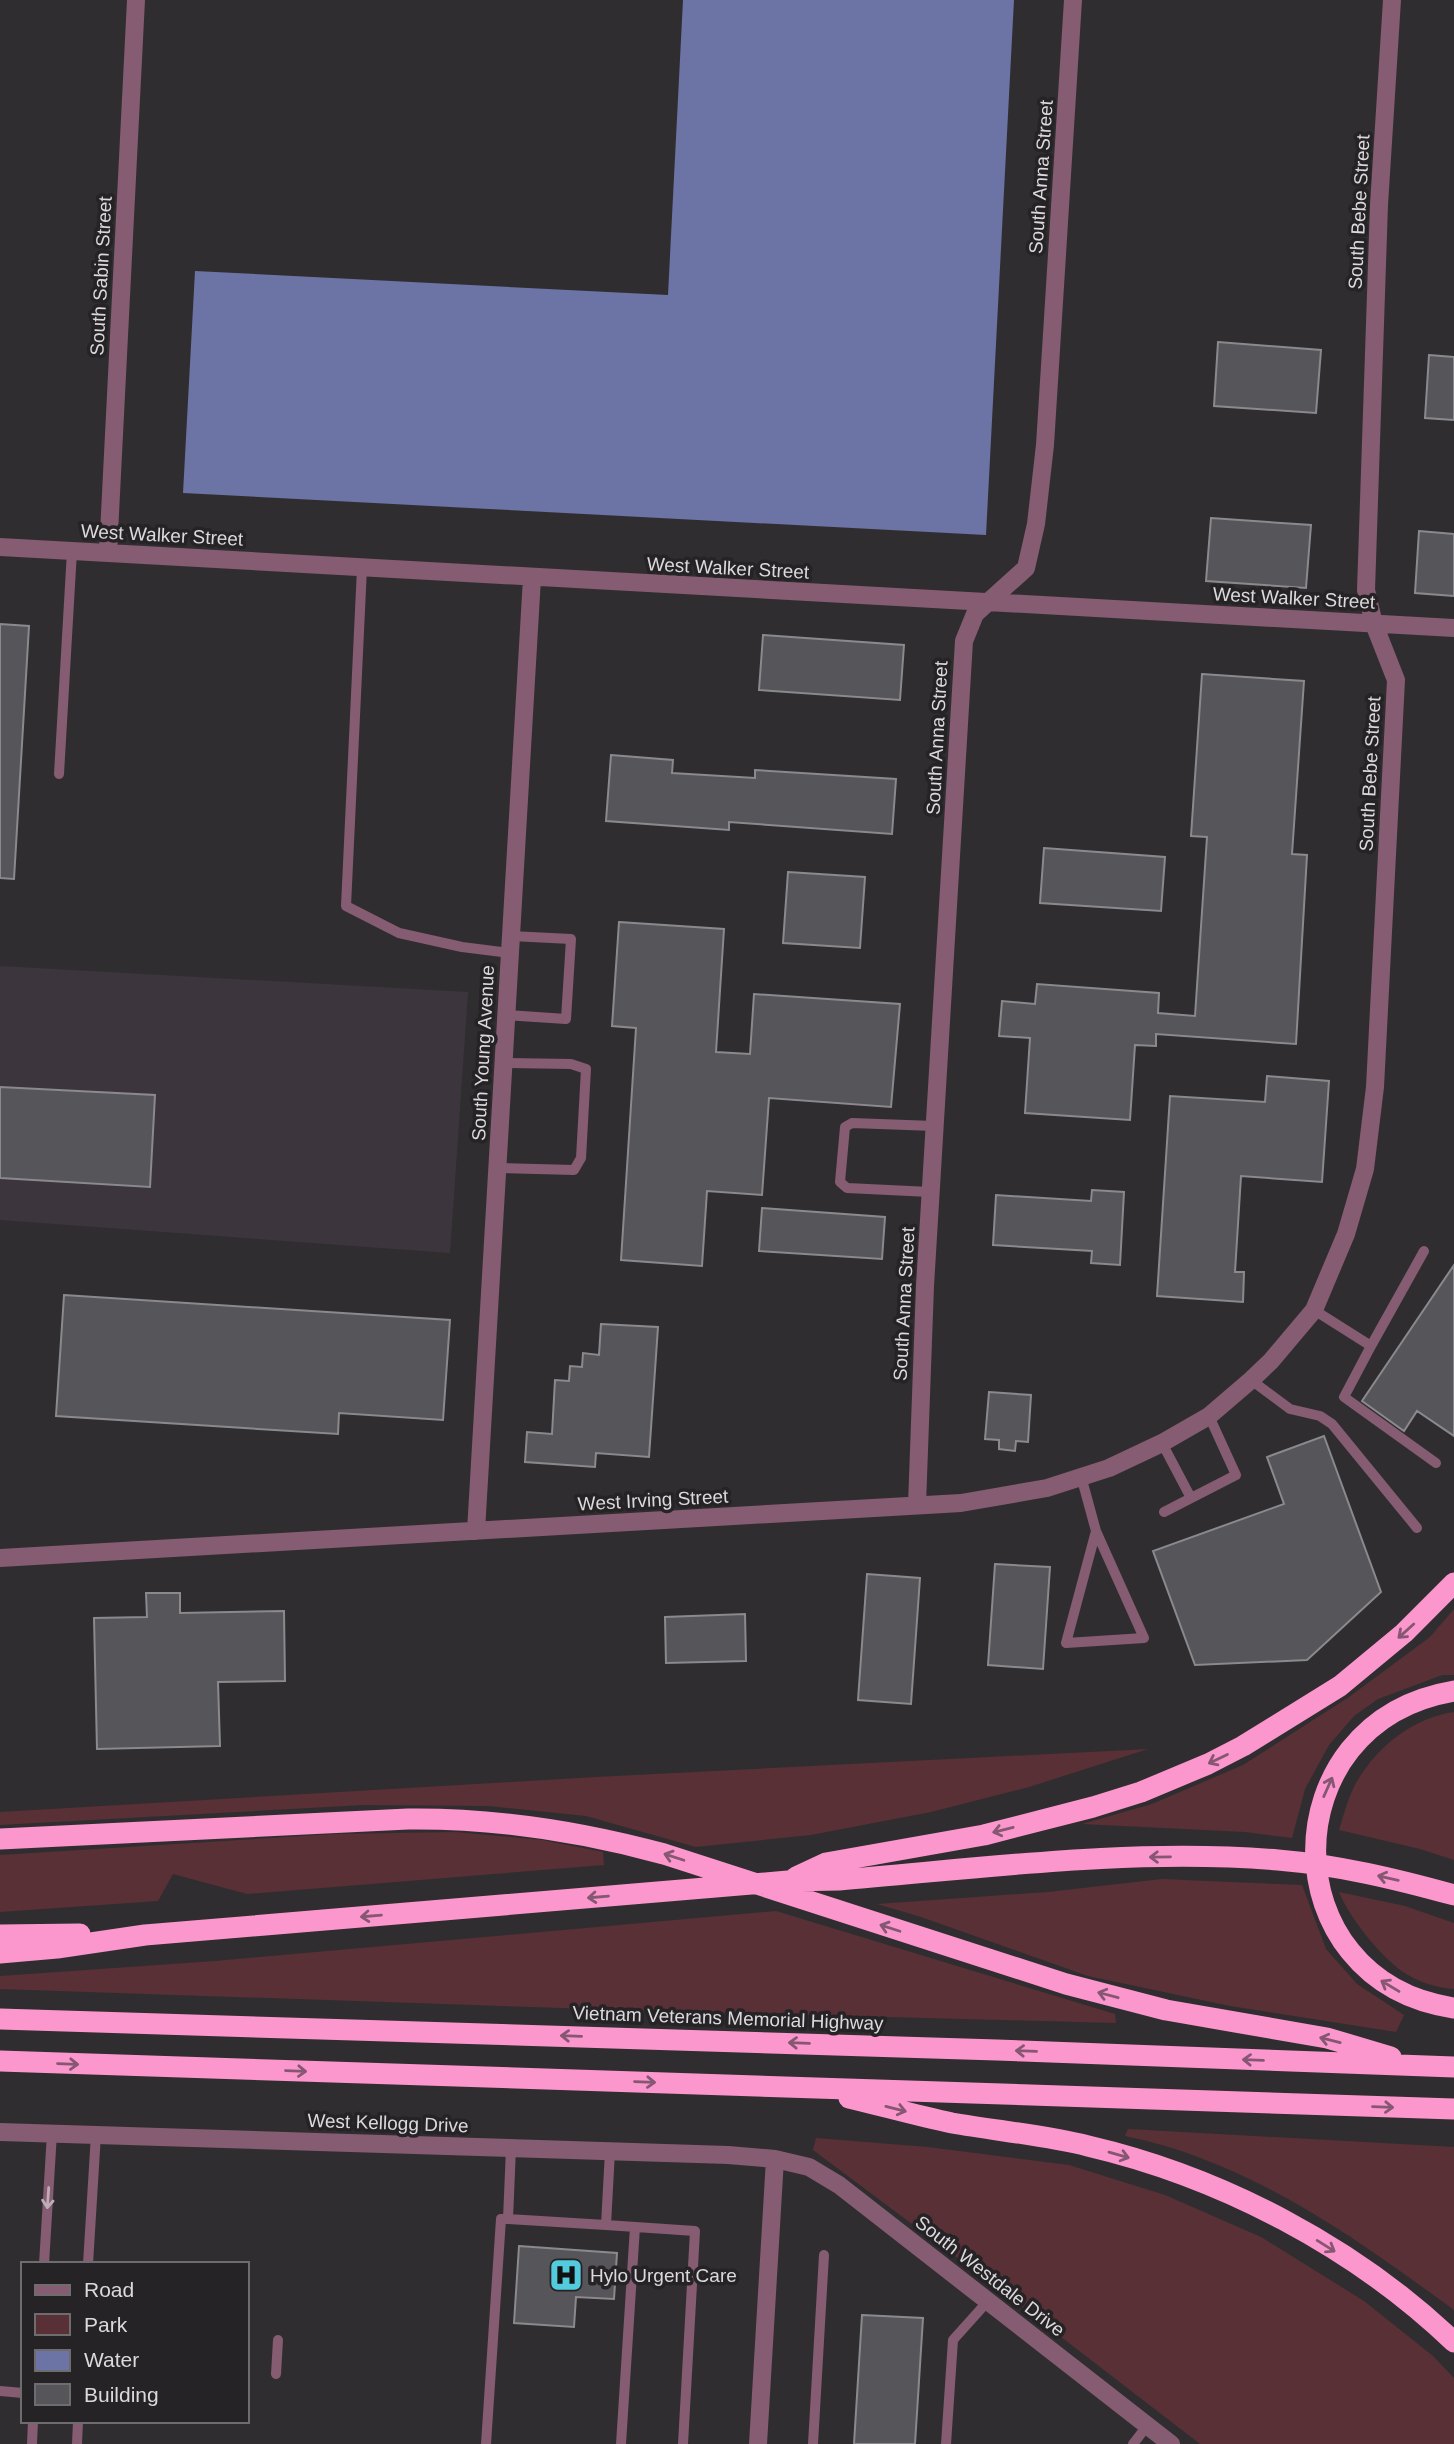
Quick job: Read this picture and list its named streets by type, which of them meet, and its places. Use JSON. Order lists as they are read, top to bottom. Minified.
{"streets":{"highway":["Vietnam Veterans Memorial Highway"],"street":["South Anna Street","South Bebe Street","South Sabin Street","West Walker Street","South Young Avenue","West Irving Street","West Kellogg Drive","South Westdale Drive"]},"crossings":[["South Anna Street","West Walker Street"],["South Anna Street","West Irving Street"],["South Bebe Street","West Walker Street"],["South Bebe Street","West Irving Street"],["South Sabin Street","West Walker Street"],["West Walker Street","South Young Avenue"],["South Young Avenue","West Irving Street"],["West Kellogg Drive","South Westdale Drive"]],"places":{"hospital":["Hylo Urgent Care"]},"legend":["Road","Park","Water","Building"]}
